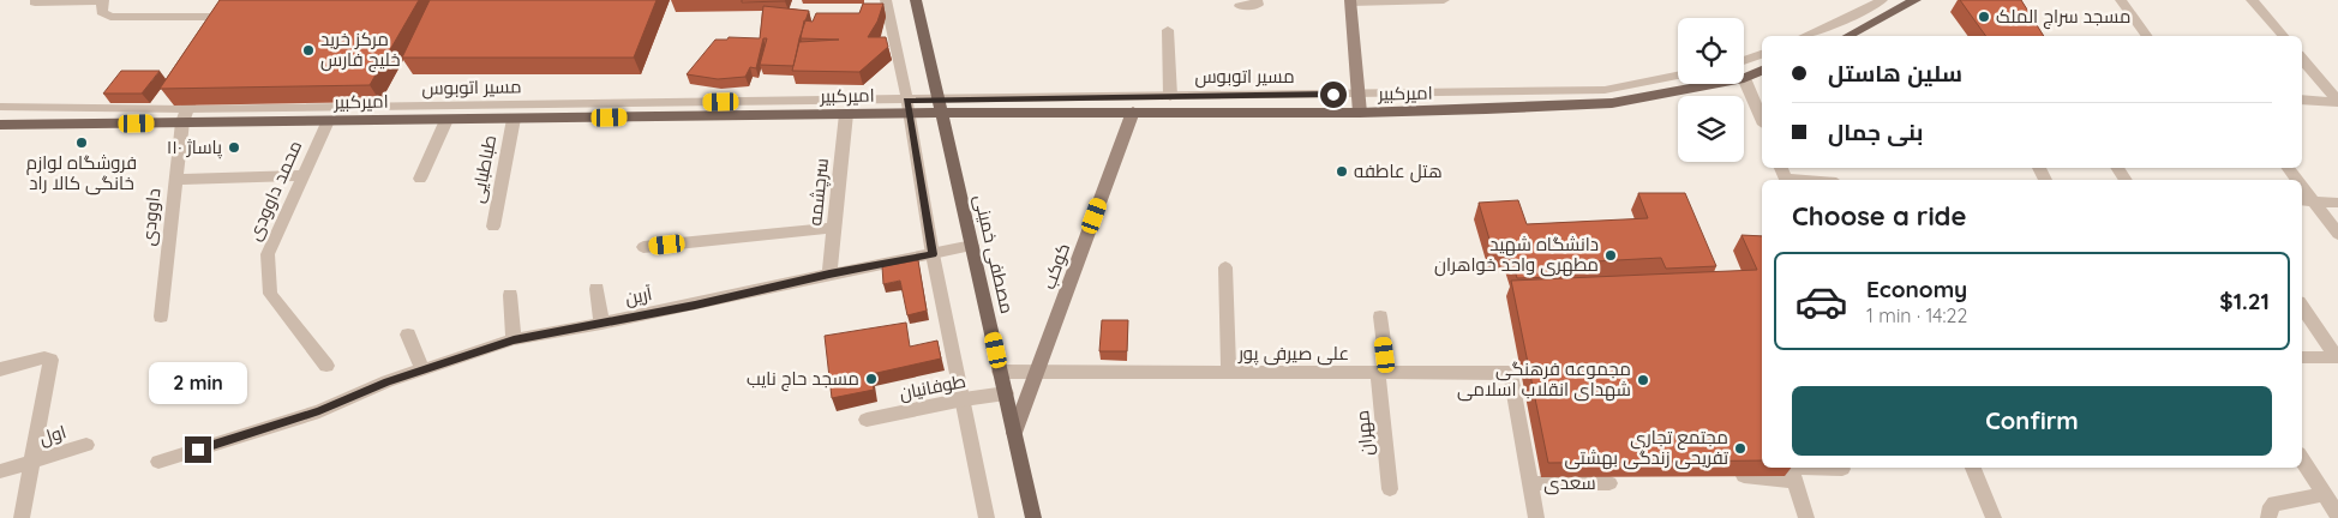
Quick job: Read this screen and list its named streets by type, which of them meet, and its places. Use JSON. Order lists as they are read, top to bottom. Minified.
{"streets":{"main road":["امیرکبیر","مصطفی خمینی","کوکب"],"street":["طباطبایی","محمد داوودی","سرچشمه","داوودی","آرین","علی صیرفی پور","طوفانیان","مهران","اول","سعدی"],"lane":["مسیر اتوبوس"]},"crossings":[["مسیر اتوبوس","امیرکبیر"],["مسیر اتوبوس","داوودی"],["مسیر اتوبوس","مصطفی خمینی"],["امیرکبیر","طباطبایی"],["امیرکبیر","محمد داوودی"],["امیرکبیر","سرچشمه"],["امیرکبیر","داوودی"],["امیرکبیر","مصطفی خمینی"],["امیرکبیر","کوکب"],["سرچشمه","آرین"],["مصطفی خمینی","کوکب"],["مصطفی خمینی","آرین"],["مصطفی خمینی","علی صیرفی پور"],["مصطفی خمینی","طوفانیان"],["کوکب","علی صیرفی پور"],["علی صیرفی پور","مهران"],["علی صیرفی پور","سعدی"]],"places":["مسجد سراج الملک","مرکز خرید خلیج فارس","فروشگاه لوازم خانگی کالا راد","پاساژ ۱۱۰","هتل عاطفه","دانشگاه شهید مطهری واحد خواهران","مسجد حاج نایب","مجموعه فرهنگی شهدای انقلاب اسلامی","مجتمع تجاری تفریحی زندگی بهشتی"],"page":{"banner":["سلین هاستل","بنی جمال"],"heading":"Choose a ride","list":[{"name":"Economy","note":"1 min · 14:22","value":"$1.21"}],"bubble":"2 min","buttons":"Confirm"}}
